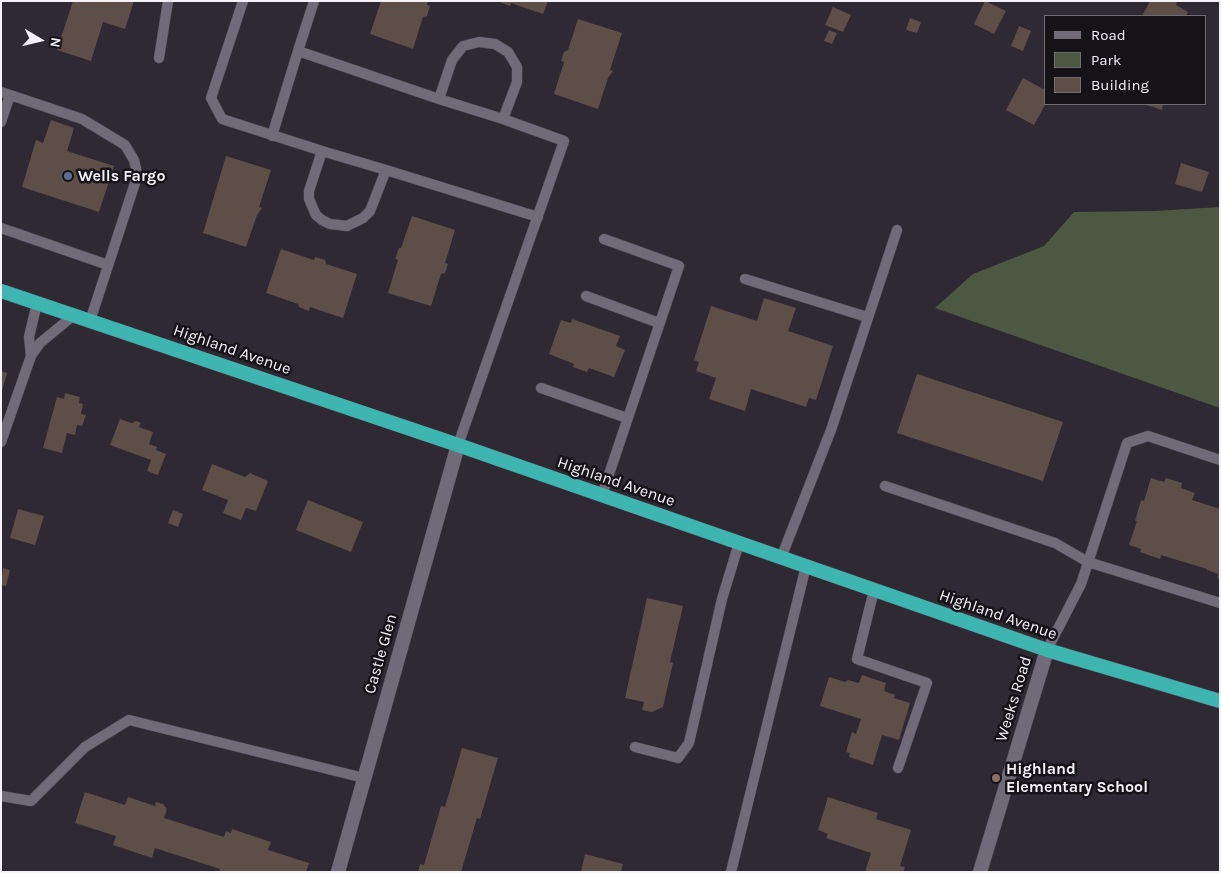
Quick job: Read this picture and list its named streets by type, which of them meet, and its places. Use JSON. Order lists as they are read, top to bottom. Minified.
{"streets":{"highway":["Highland Avenue"],"street":["Castle Glen","Weeks Road"]},"crossings":[["Highland Avenue","Castle Glen"],["Highland Avenue","Weeks Road"]],"places":["Wells Fargo","Highland Elementary School"],"legend":["Road","Park","Building"],"north":"right"}
